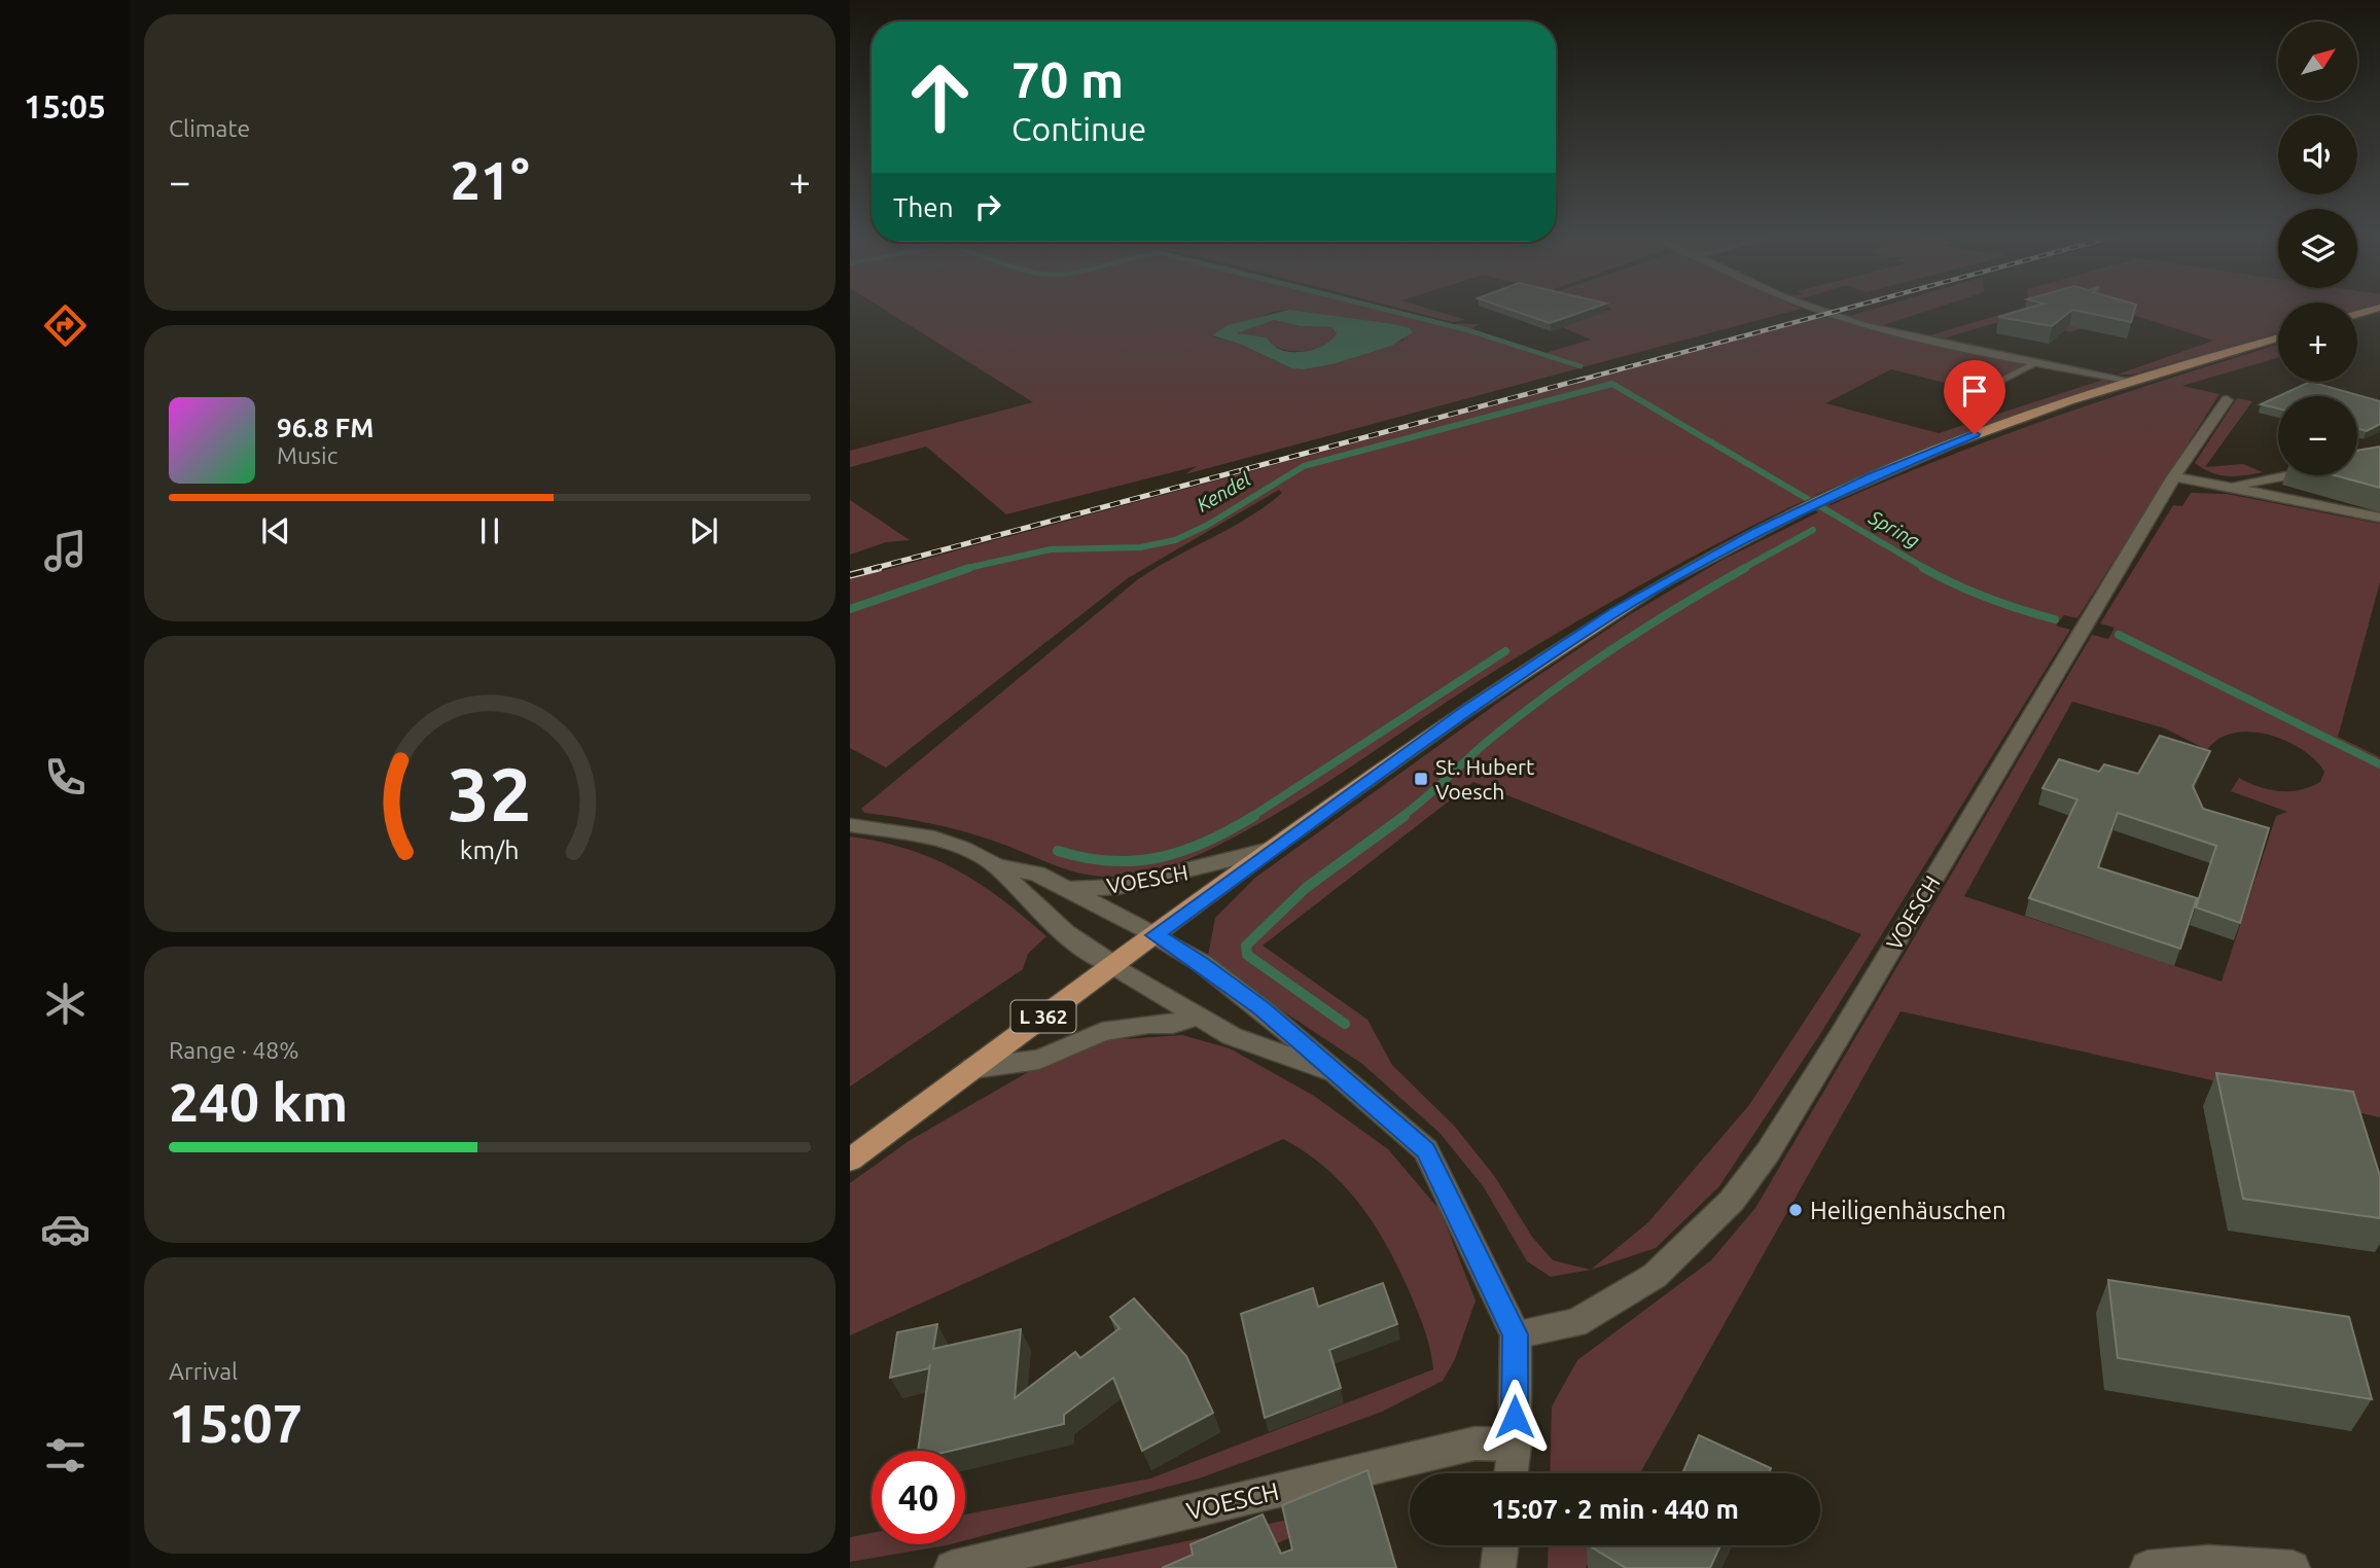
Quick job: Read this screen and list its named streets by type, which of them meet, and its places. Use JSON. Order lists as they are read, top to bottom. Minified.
{"streets":{"main road":["L 362"],"street":["VOESCH"]},"crossings":[["VOESCH","L 362"]],"water":["Kendel","Spring"],"places":{"transit":["St. Hubert Voesch"],"other":["Heiligenhäuschen"]},"north":"top right","page":{"tabs":"15:05","tile":["Climate",["Range · 48%","240 km"],["Arrival","15:07"]],"map_buttons":["+","−"],"turn":["70 m","Continue"],"heat":["−","21°","+"],"then":"Then","song":["96.8 FM","Music"],"limit":"40","trip":"15:07 · 2 min · 440 m","gauge":["32","km/h"]}}
